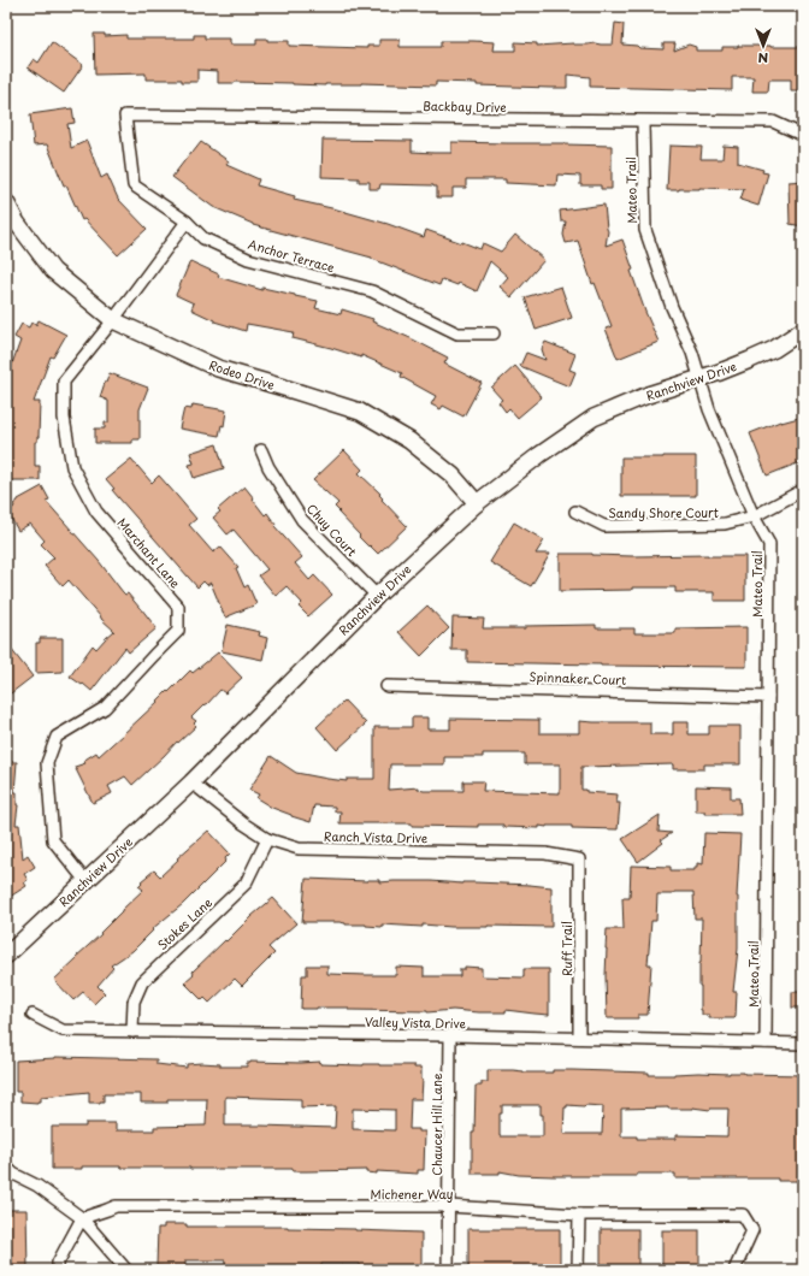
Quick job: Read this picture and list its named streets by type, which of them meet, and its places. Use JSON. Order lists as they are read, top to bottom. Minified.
{"streets":{"street":["Backbay Drive","Mateo Trail","Anchor Terrace","Rodeo Drive","Ranchview Drive","Sandy Shore Court","Chuy Court","Marchant Lane","Spinnaker Court","Ranch Vista Drive","Stokes Lane","Ruff Trail","Valley Vista Drive","Chaucer Hill Lane","Michener Way"]},"crossings":[["Backbay Drive","Mateo Trail"],["Backbay Drive","Anchor Terrace"],["Mateo Trail","Ranchview Drive"],["Mateo Trail","Sandy Shore Court"],["Mateo Trail","Spinnaker Court"],["Mateo Trail","Valley Vista Drive"],["Anchor Terrace","Marchant Lane"],["Rodeo Drive","Ranchview Drive"],["Rodeo Drive","Marchant Lane"],["Ranchview Drive","Chuy Court"],["Ranchview Drive","Marchant Lane"],["Ranchview Drive","Ranch Vista Drive"],["Ranch Vista Drive","Stokes Lane"],["Ranch Vista Drive","Ruff Trail"],["Stokes Lane","Valley Vista Drive"],["Ruff Trail","Valley Vista Drive"],["Valley Vista Drive","Chaucer Hill Lane"],["Chaucer Hill Lane","Michener Way"]],"north":"bottom"}
